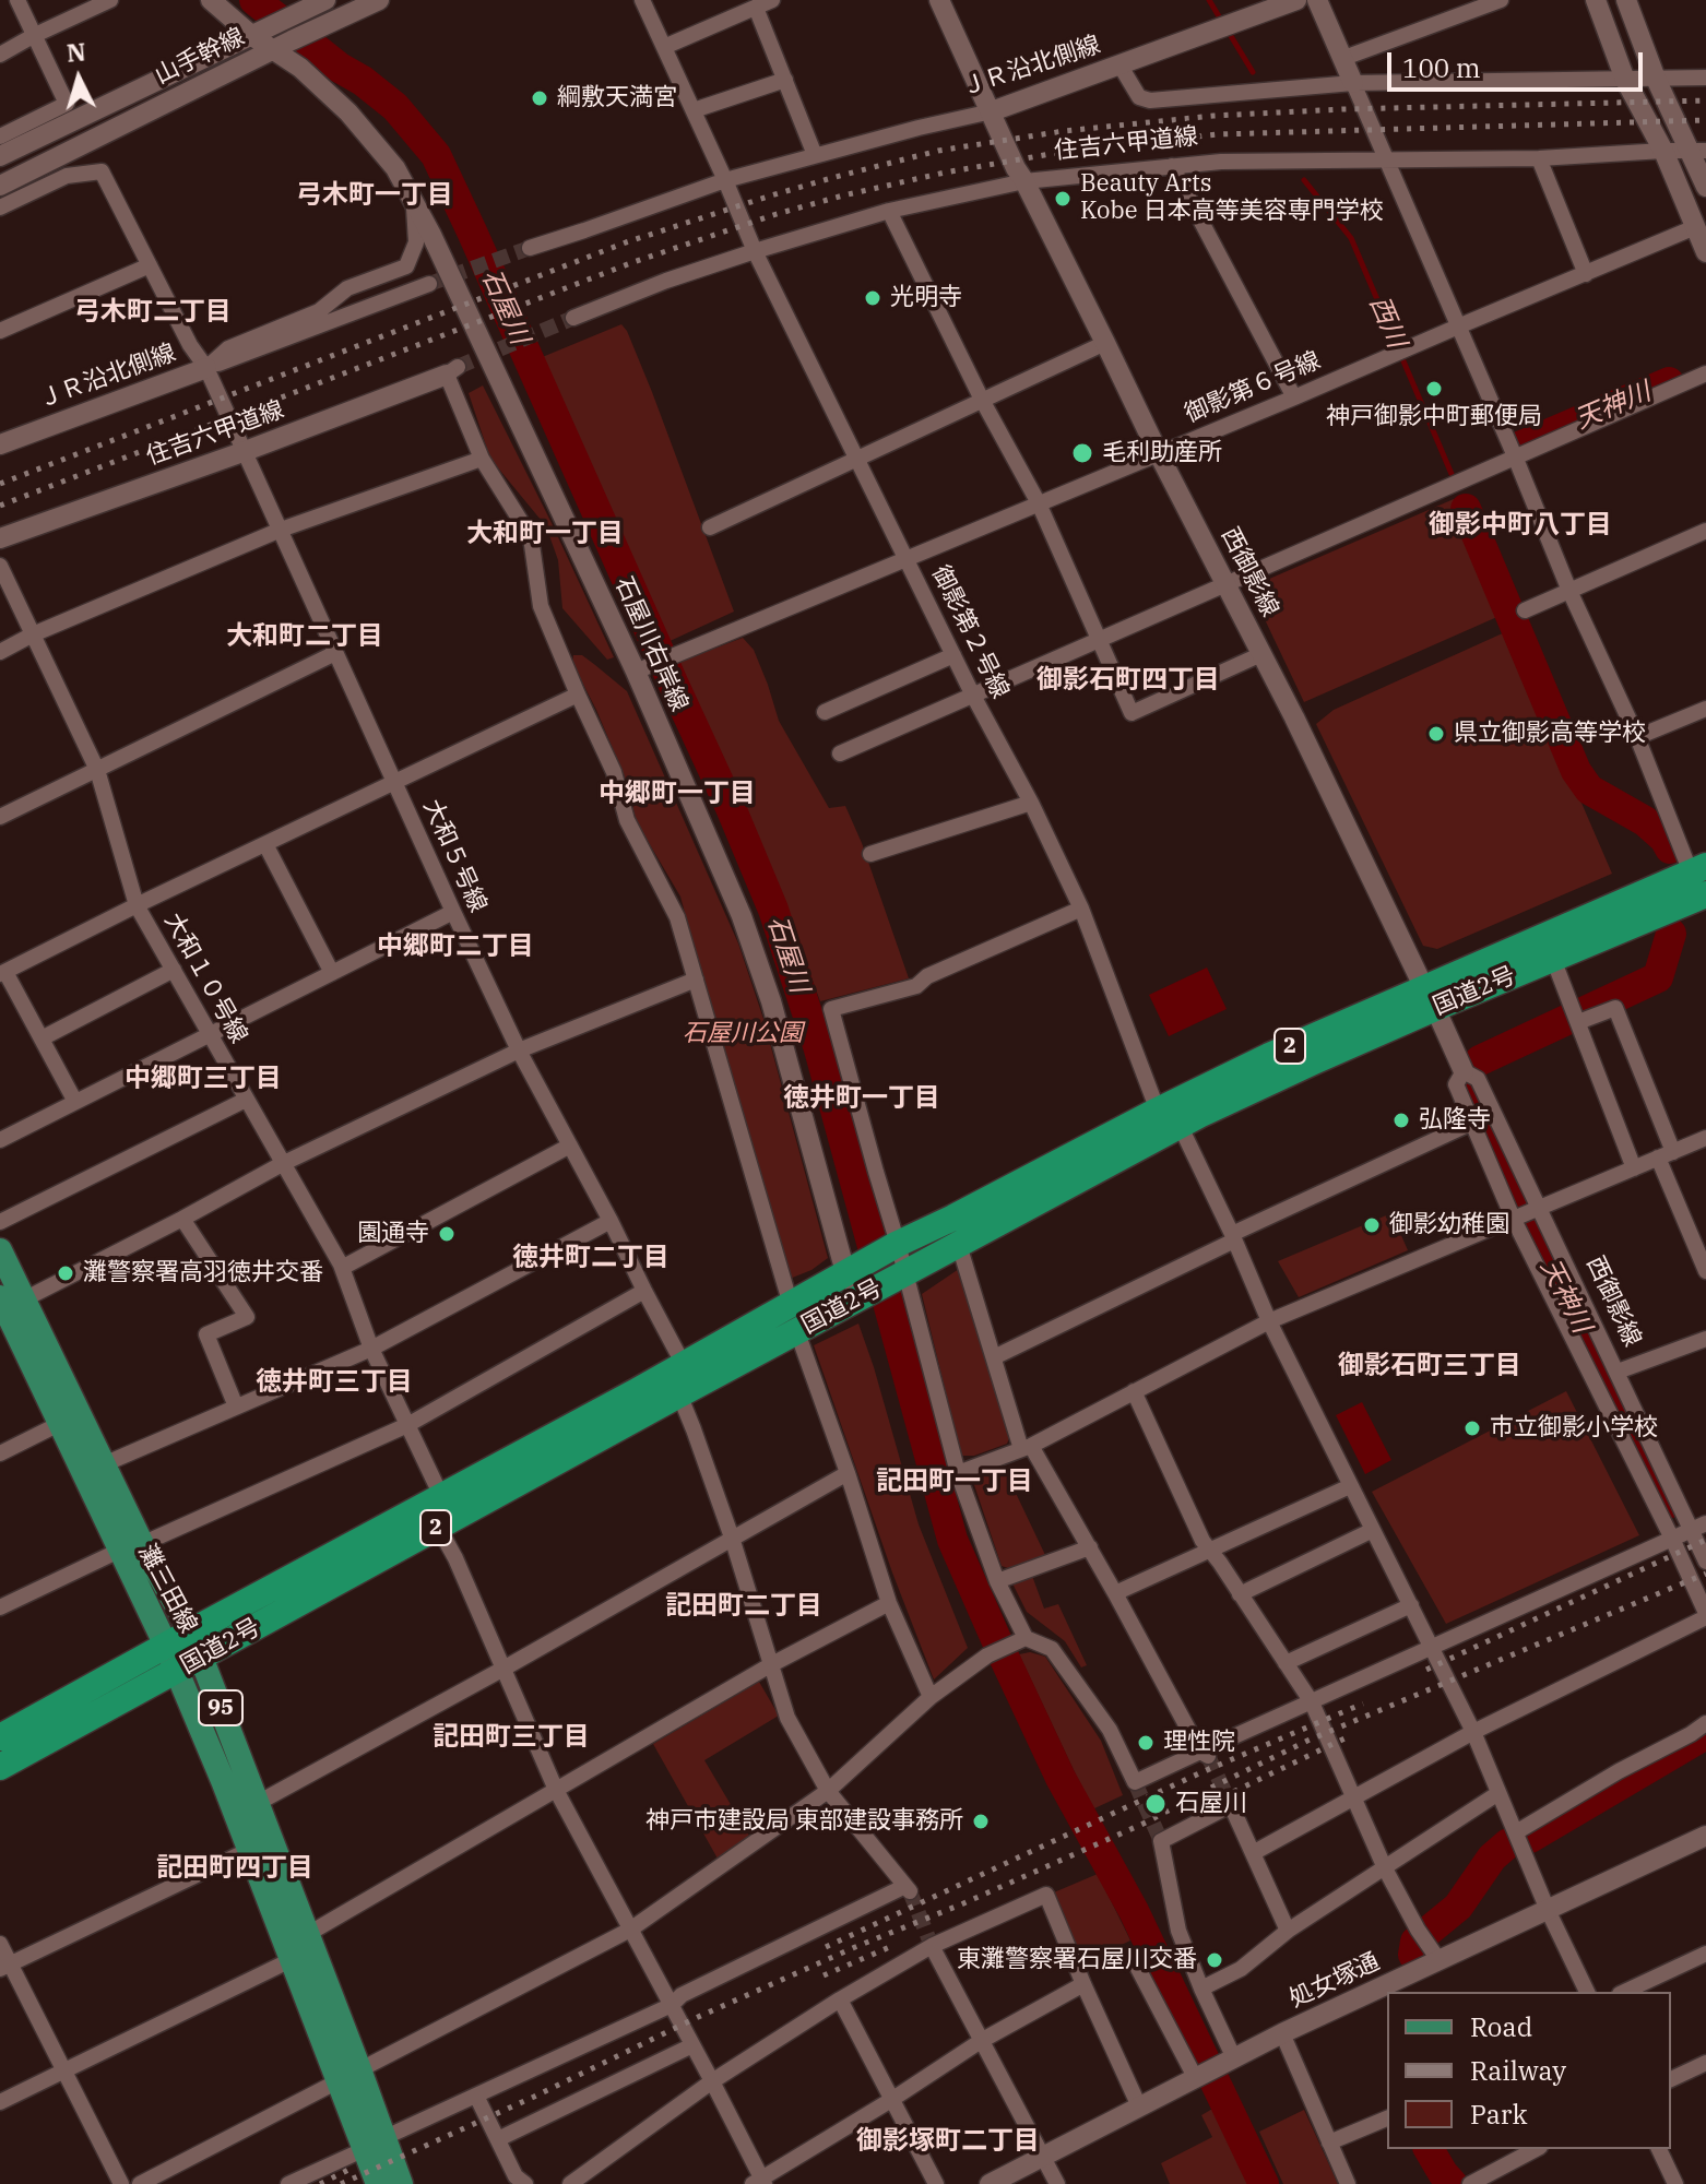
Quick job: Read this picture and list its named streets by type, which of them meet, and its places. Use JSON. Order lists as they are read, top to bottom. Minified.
{"streets":{"highway":["国道2号","2"],"main road":["灘三田線","95"],"street":["山手幹線","ＪＲ沿北側線","住吉六甲道線","御影第６号線","西御影線","御影第２号線","石屋川右岸線","大和５号線","大和１０号線","処女塚通"]},"crossings":[["山手幹線","石屋川右岸線"],["ＪＲ沿北側線","西御影線"],["ＪＲ沿北側線","御影第２号線"],["ＪＲ沿北側線","大和５号線"],["住吉六甲道線","西御影線"],["住吉六甲道線","御影第２号線"],["住吉六甲道線","大和５号線"],["御影第６号線","西御影線"],["御影第６号線","御影第２号線"],["御影第６号線","石屋川右岸線"],["西御影線","国道2号"],["御影第２号線","国道2号"],["御影第２号線","処女塚通"],["石屋川右岸線","国道2号"],["大和５号線","国道2号"],["大和１０号線","国道2号"],["国道2号","灘三田線"]],"districts":["弓木町一丁目","弓木町二丁目","御影中町八丁目","大和町一丁目","大和町二丁目","御影石町四丁目","中郷町一丁目","中郷町二丁目","中郷町三丁目","徳井町一丁目","徳井町二丁目","御影石町三丁目","徳井町三丁目","記田町一丁目","記田町二丁目","記田町三丁目","記田町四丁目","御影塚町二丁目"],"water":["石屋川","西川","天神川"],"parks":["石屋川公園"],"places":["綱敷天満宮","Beauty Arts Kobe 日本高等美容専門学校","光明寺","神戸御影中町郵便局","毛利助産所","県立御影高等学校","弘隆寺","御影幼稚園","園通寺","灘警察署高羽徳井交番","市立御影小学校","理性院","石屋川","神戸市建設局 東部建設事務所","東灘警察署石屋川交番"],"legend":["Road","Railway","Park"],"scale_bar":"100 m","north":"top"}
